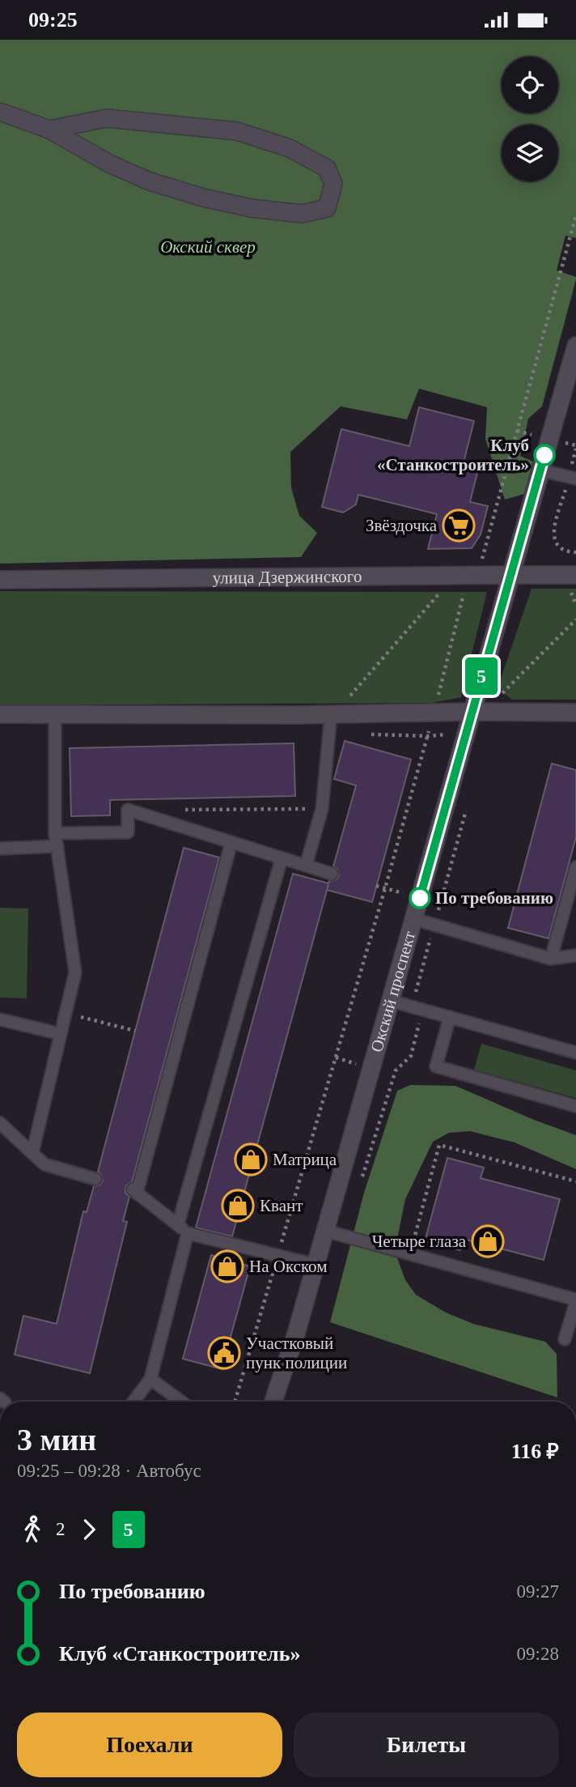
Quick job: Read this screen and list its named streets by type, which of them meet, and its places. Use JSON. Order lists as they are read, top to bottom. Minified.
{"streets":{"street":["улица Дзержинского","Окский проспект"]},"crossings":[["улица Дзержинского","Окский проспект"]],"parks":["Окский сквер"],"places":{"other":["Клуб «Станкостроитель»","По требованию"],"supermarket":["Звёздочка"],"shop":["Матрица","Квант","Четыре глаза","На Окском"],"public building":["Участковый пунк полиции"]},"lines":["bus line 5"],"page":{"status":"09:25","on_map":"5","heading":["3 мин","09:25 – 09:28 · Автобус","116 ₽"],"legs":["2","5"],"list":[{"name":"По требованию","value":"09:27"},{"name":"Клуб «Станкостроитель»","value":"09:28"}],"buttons":["Поехали","Билеты"]}}
